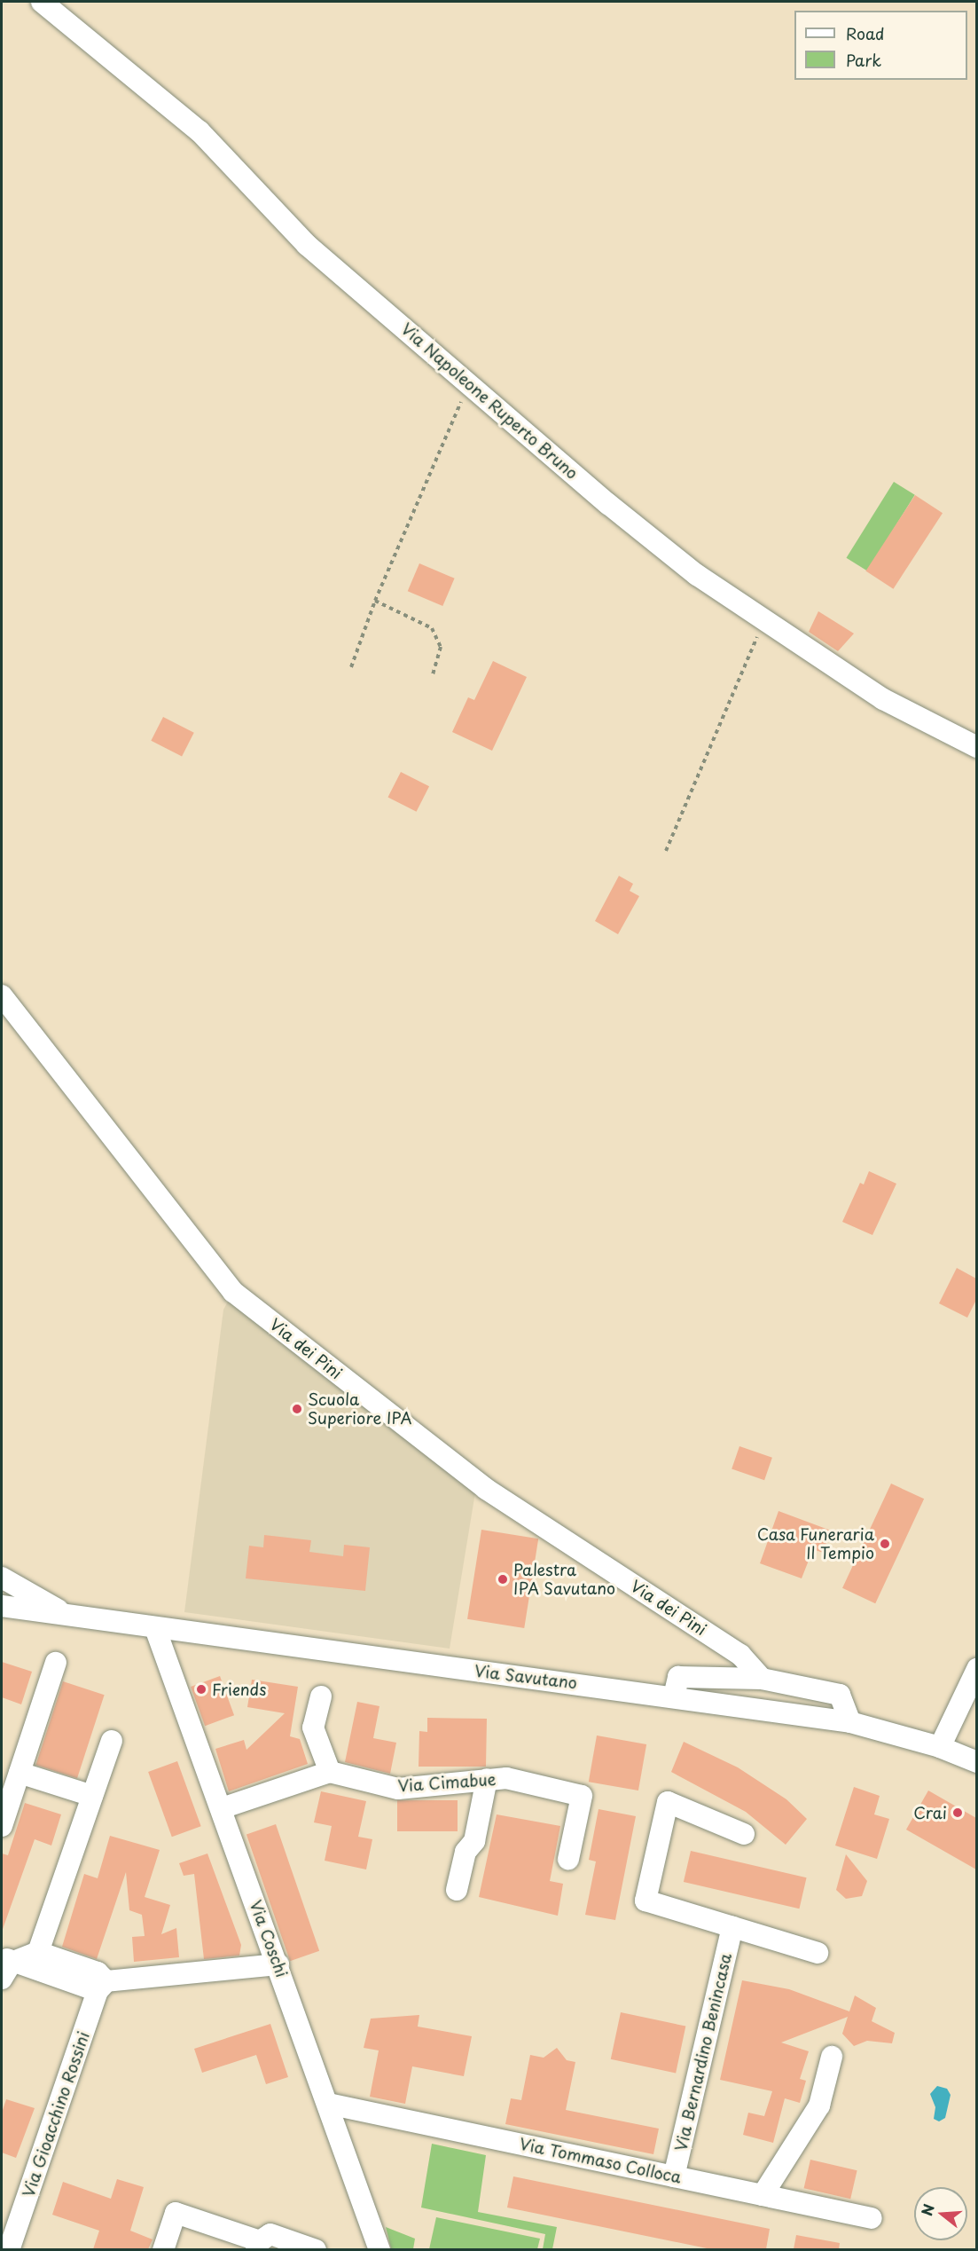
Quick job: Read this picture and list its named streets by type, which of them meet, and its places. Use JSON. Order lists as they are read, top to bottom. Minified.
{"streets":{"street":["Via Napoleone Ruperto Bruno","Via dei Pini","Via Savutano","Via Cimabue","Via Coschi","Via Bernardino Benincasa","Via Gioacchino Rossini","Via Tommaso Colloca"]},"crossings":[["Via Savutano","Via Coschi"],["Via Coschi","Via Tommaso Colloca"],["Via Bernardino Benincasa","Via Tommaso Colloca"]],"places":["Scuola Superiore IPA","Casa Funeraria Il Tempio","Palestra IPA Savutano","Friends","Crai"],"legend":["Road","Park"],"north":"left"}
